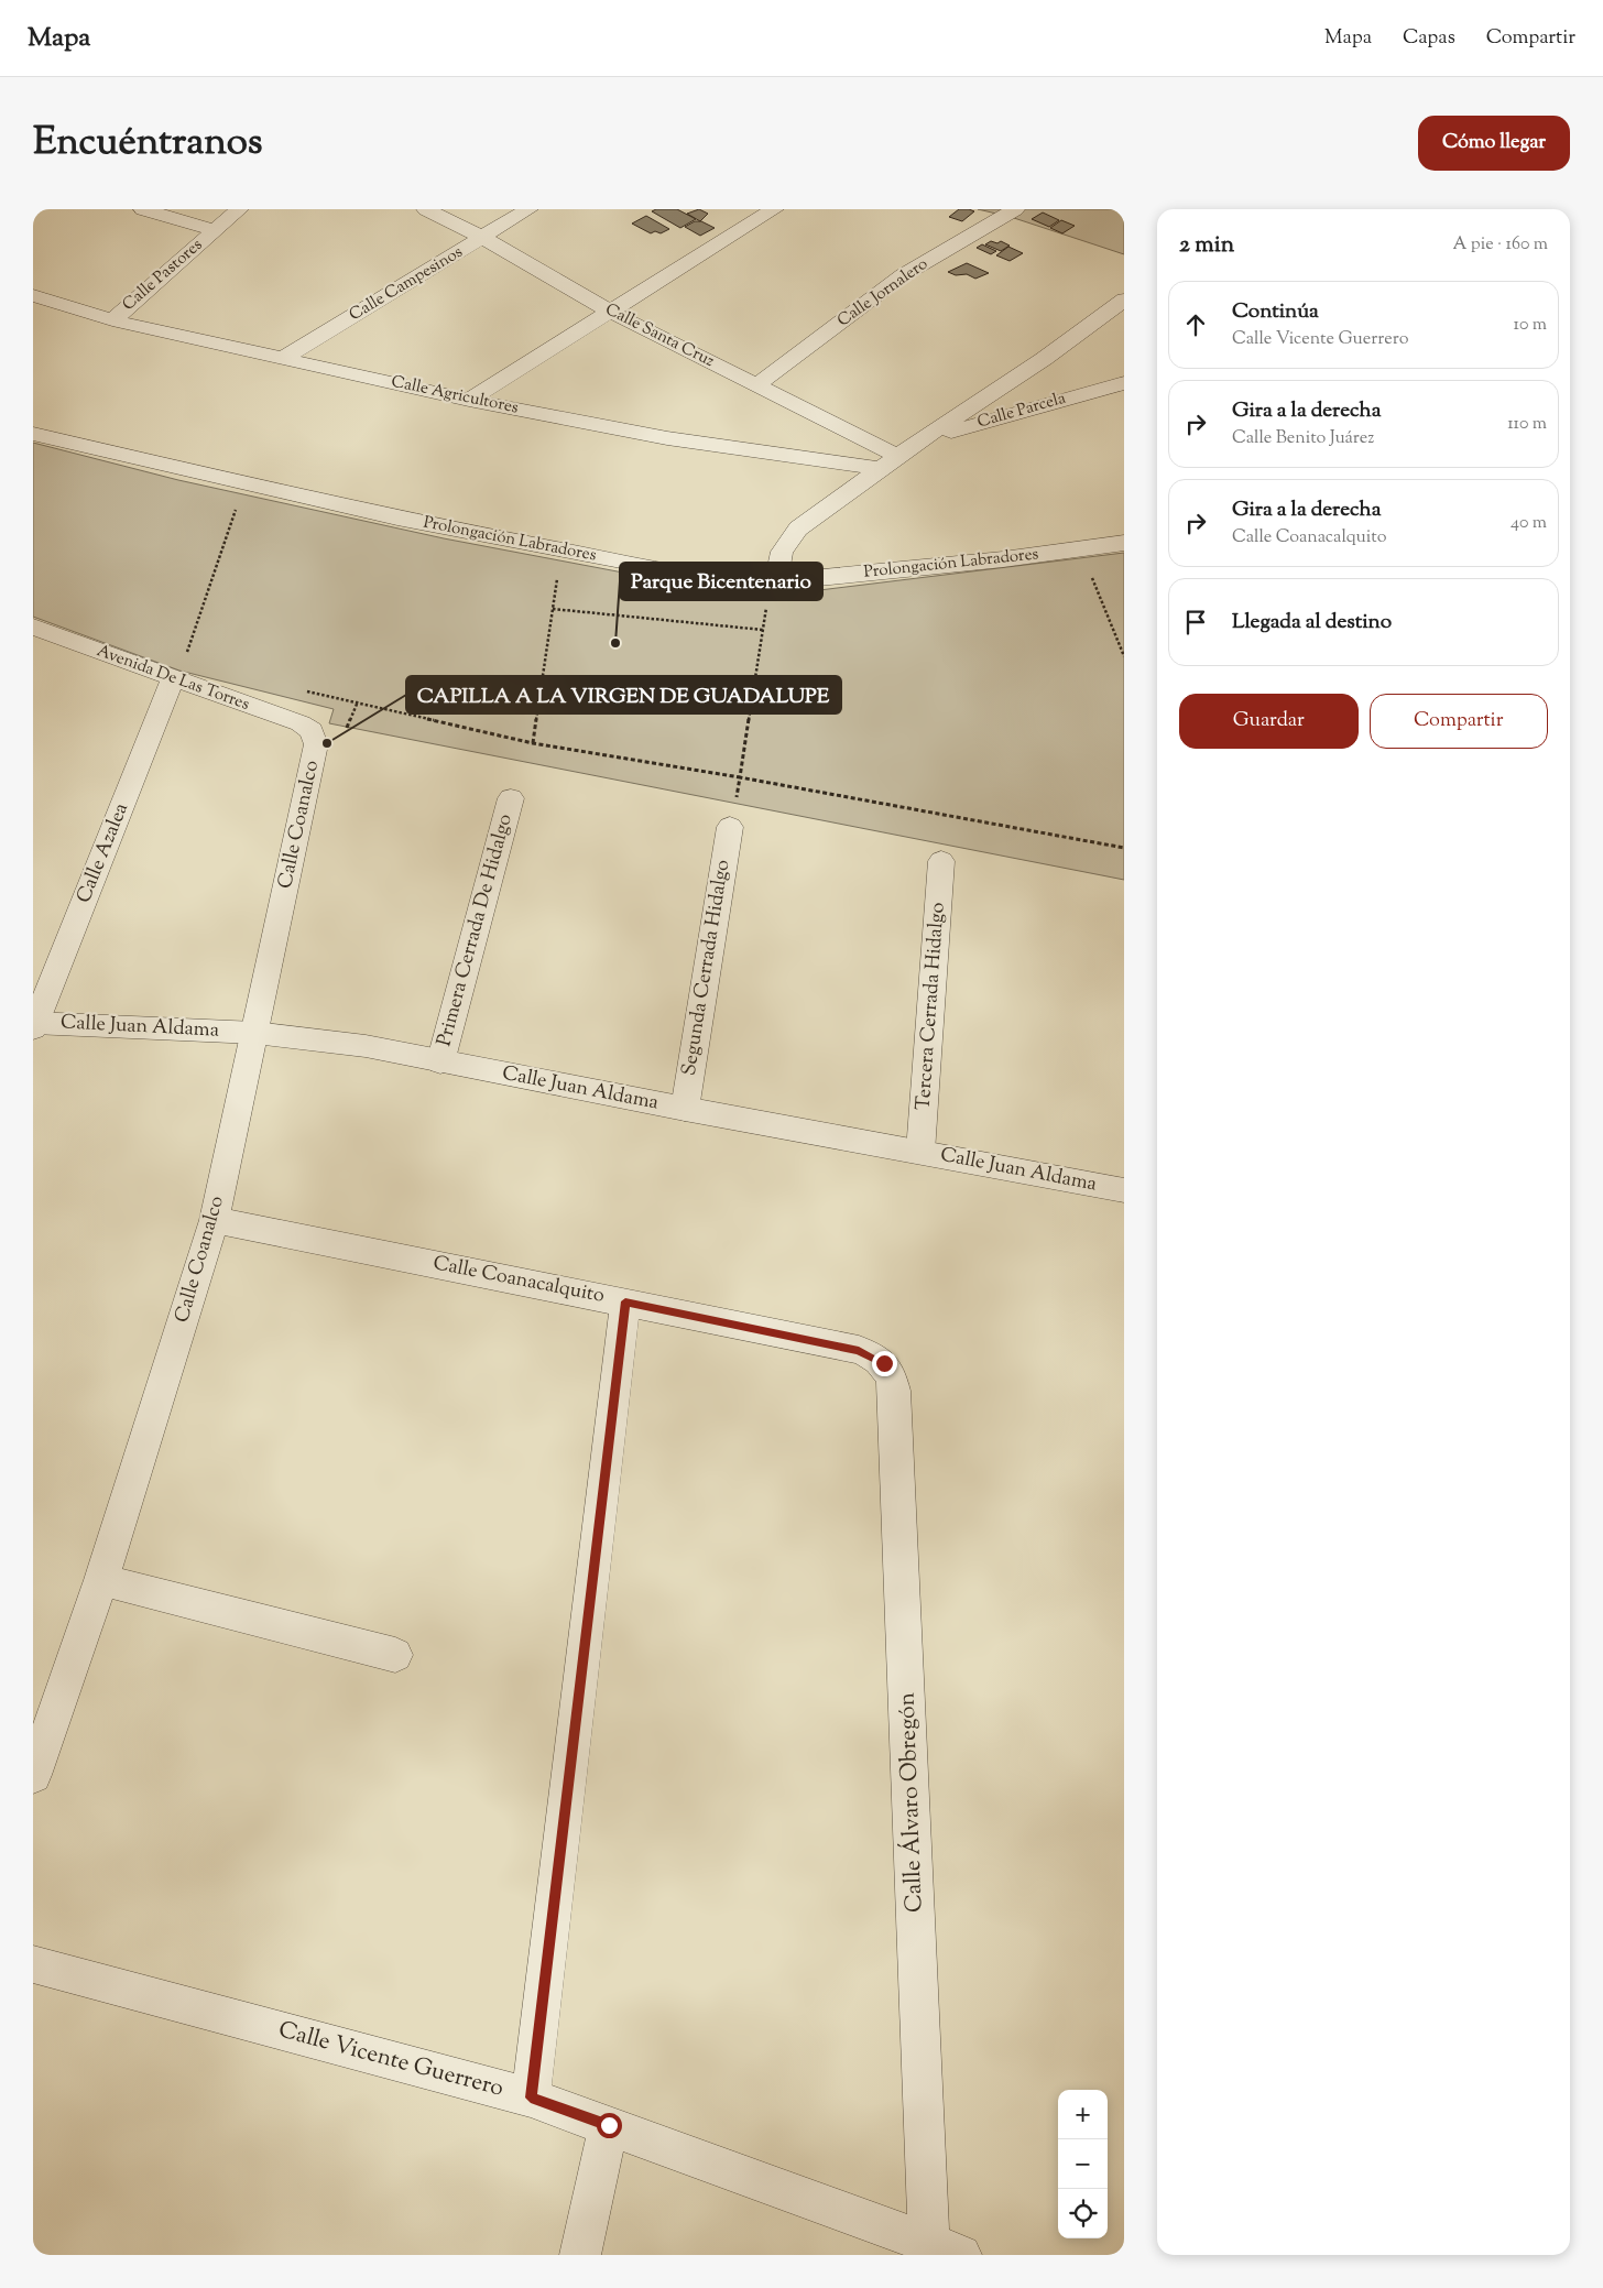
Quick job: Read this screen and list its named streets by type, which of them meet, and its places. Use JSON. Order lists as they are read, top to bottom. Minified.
{"streets":{"street":["Calle Pastores","Calle Campesinos","Calle Jornalero","Calle Santa Cruz","Calle Agricultores","Calle Parcela","Prolongación Labradores","Avenida De Las Torres","Calle Coanalco","Calle Azalea","Primera Cerrada De Hidalgo","Segunda Cerrada Hidalgo","Tercera Cerrada Hidalgo","Calle Juan Aldama","Calle Coanacalquito","Calle Álvaro Obregón","Calle Vicente Guerrero"]},"crossings":[["Calle Pastores","Calle Agricultores"],["Calle Campesinos","Calle Santa Cruz"],["Calle Campesinos","Calle Agricultores"],["Calle Jornalero","Calle Santa Cruz"],["Calle Santa Cruz","Calle Agricultores"],["Avenida De Las Torres","Calle Coanalco"],["Avenida De Las Torres","Calle Azalea"],["Calle Coanalco","Calle Juan Aldama"],["Calle Coanalco","Calle Coanacalquito"],["Calle Azalea","Calle Juan Aldama"],["Primera Cerrada De Hidalgo","Calle Juan Aldama"],["Segunda Cerrada Hidalgo","Calle Juan Aldama"],["Tercera Cerrada Hidalgo","Calle Juan Aldama"],["Calle Coanacalquito","Calle Álvaro Obregón"],["Calle Álvaro Obregón","Calle Vicente Guerrero"]],"places":["Parque Bicentenario","CAPILLA A LA VIRGEN DE GUADALUPE"],"page":{"header":"Mapa","nav":["Mapa","Capas","Compartir"],"title":"Encuéntranos","buttons":["Cómo llegar",["Guardar","Compartir"]],"heading":["2 min","A pie · 160 m"],"list":[["Continúa","Calle Vicente Guerrero","10 m"],["Gira a la derecha","Calle Benito Juárez","110 m"],["Gira a la derecha","Calle Coanacalquito","40 m"],"Llegada al destino"],"map_buttons":["+","−"]}}
